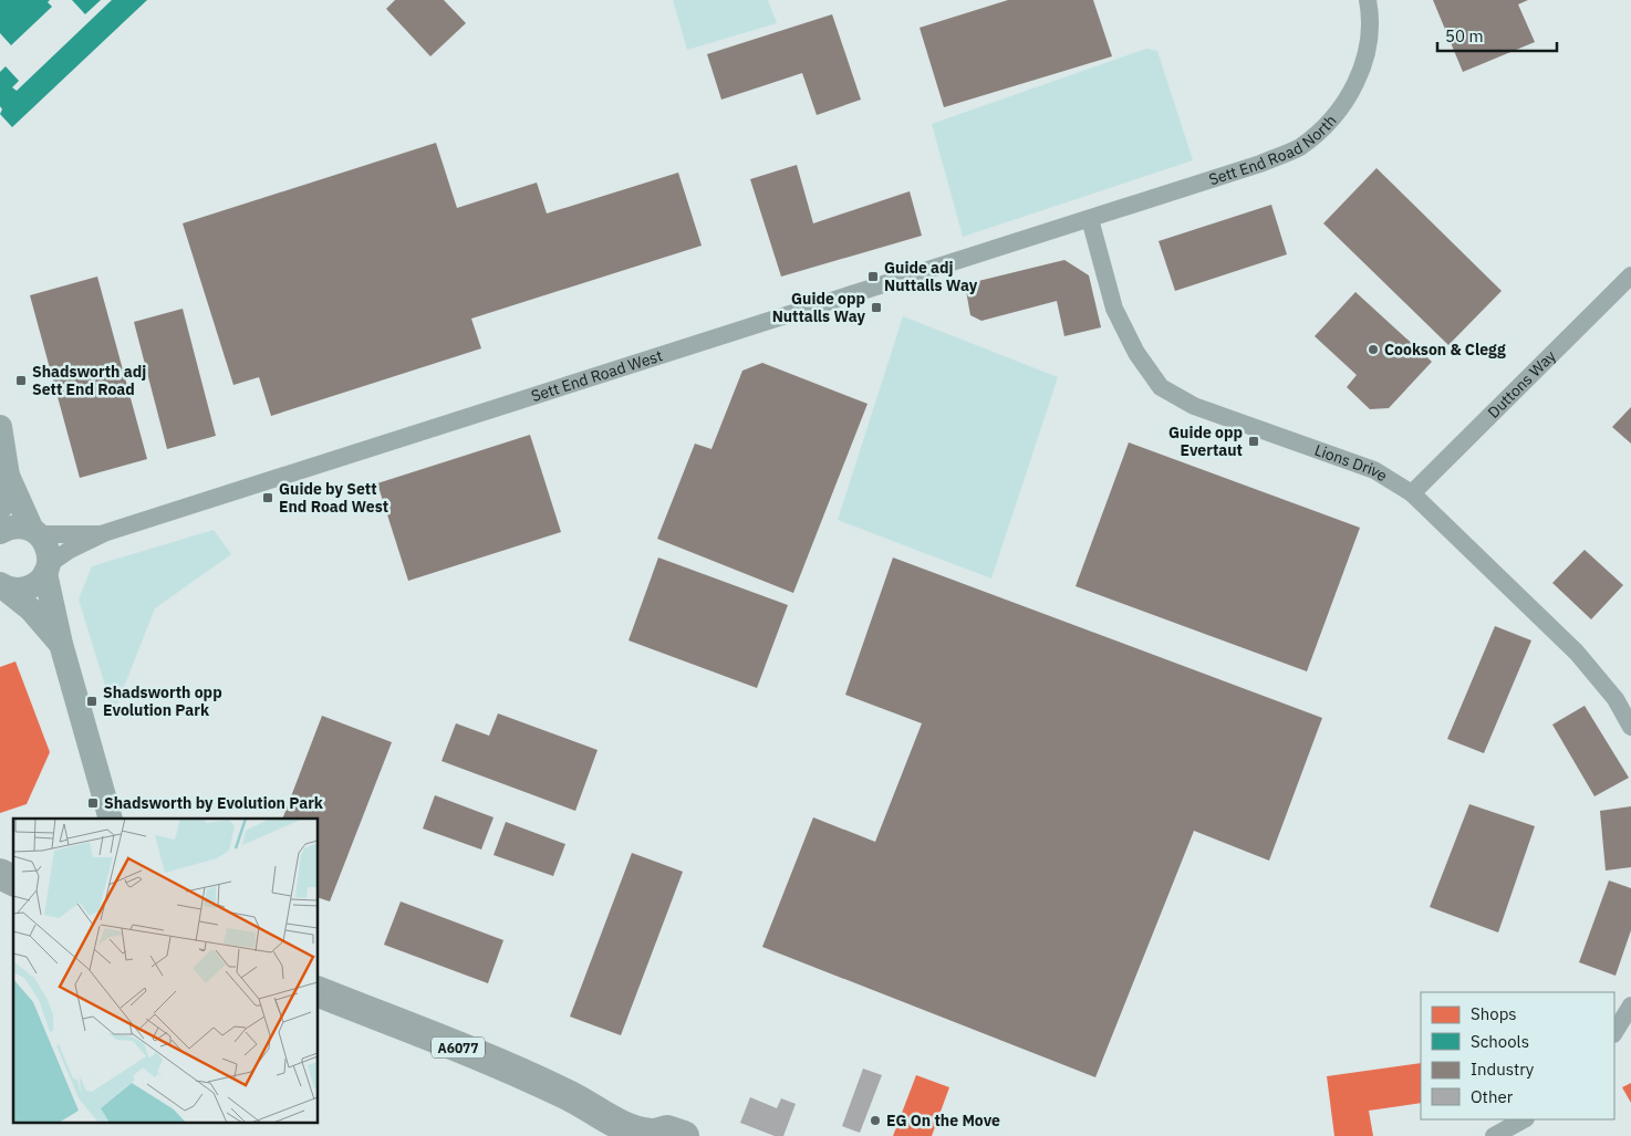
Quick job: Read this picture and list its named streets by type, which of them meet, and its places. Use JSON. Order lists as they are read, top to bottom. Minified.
{"streets":{"highway":["A6077"],"street":["Sett End Road North","Sett End Road West","Duttons Way","Lions Drive"]},"crossings":[["Sett End Road North","Sett End Road West"],["Sett End Road North","Lions Drive"],["Sett End Road West","Lions Drive"],["Duttons Way","Lions Drive"]],"places":{"transit":["Guide adj Nuttalls Way","Guide opp Nuttalls Way","Shadsworth adj Sett End Road","Guide opp Evertaut","Guide by Sett End Road West","Shadsworth opp Evolution Park","Shadsworth by Evolution Park"],"other":["Cookson & Clegg","EG On the Move"]},"legend":["Shops","Schools","Industry","Other"],"scale_bar":"50 m"}
